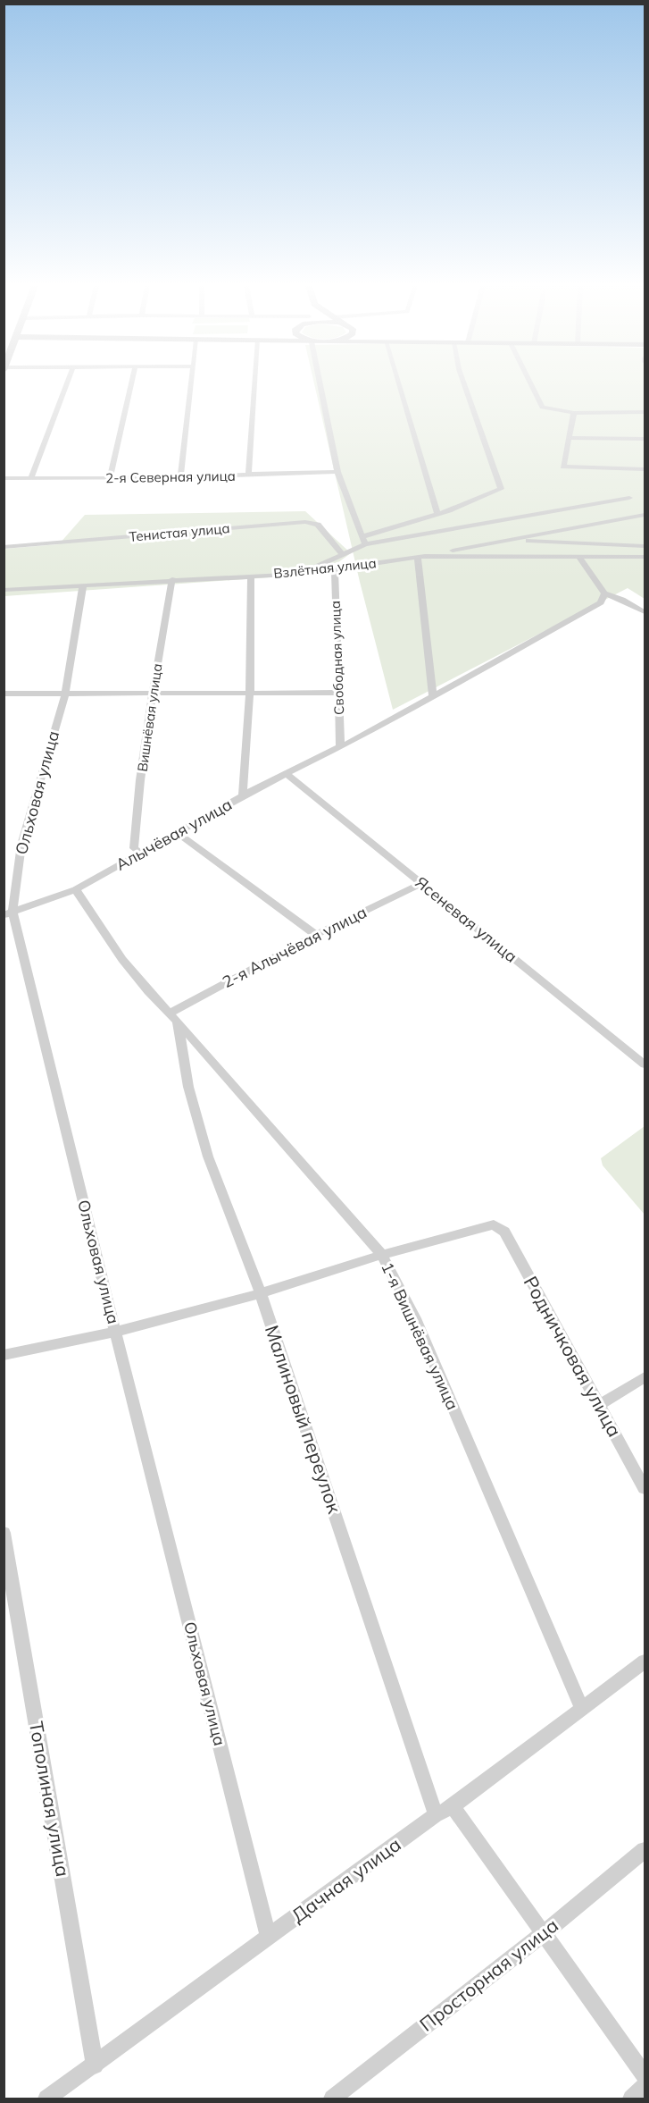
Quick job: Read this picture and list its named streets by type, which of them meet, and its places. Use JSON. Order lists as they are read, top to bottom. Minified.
{"streets":{"street":["2-я Северная улица","Тенистая улица","Взлётная улица","Свободная улица","Вишнёвая улица","Ольховая улица","Алычёвая улица","Ясеневая улица","2-я Алычёвая улица","1-я Вишнёвая улица","Родничковая улица","Малиновый переулок","Тополиная улица","Дачная улица","Просторная улица"]},"crossings":[["Взлётная улица","Свободная улица"],["Взлётная улица","Вишнёвая улица"],["Взлётная улица","Ольховая улица"],["Свободная улица","Алычёвая улица"],["Вишнёвая улица","Алычёвая улица"],["Ольховая улица","Алычёвая улица"],["Ольховая улица","Дачная улица"],["Алычёвая улица","Ясеневая улица"],["Алычёвая улица","1-я Вишнёвая улица"],["Ясеневая улица","2-я Алычёвая улица"],["2-я Алычёвая улица","1-я Вишнёвая улица"],["2-я Алычёвая улица","Малиновый переулок"],["1-я Вишнёвая улица","Родничковая улица"],["1-я Вишнёвая улица","Малиновый переулок"],["1-я Вишнёвая улица","Дачная улица"],["Малиновый переулок","Дачная улица"],["Тополиная улица","Дачная улица"]]}
